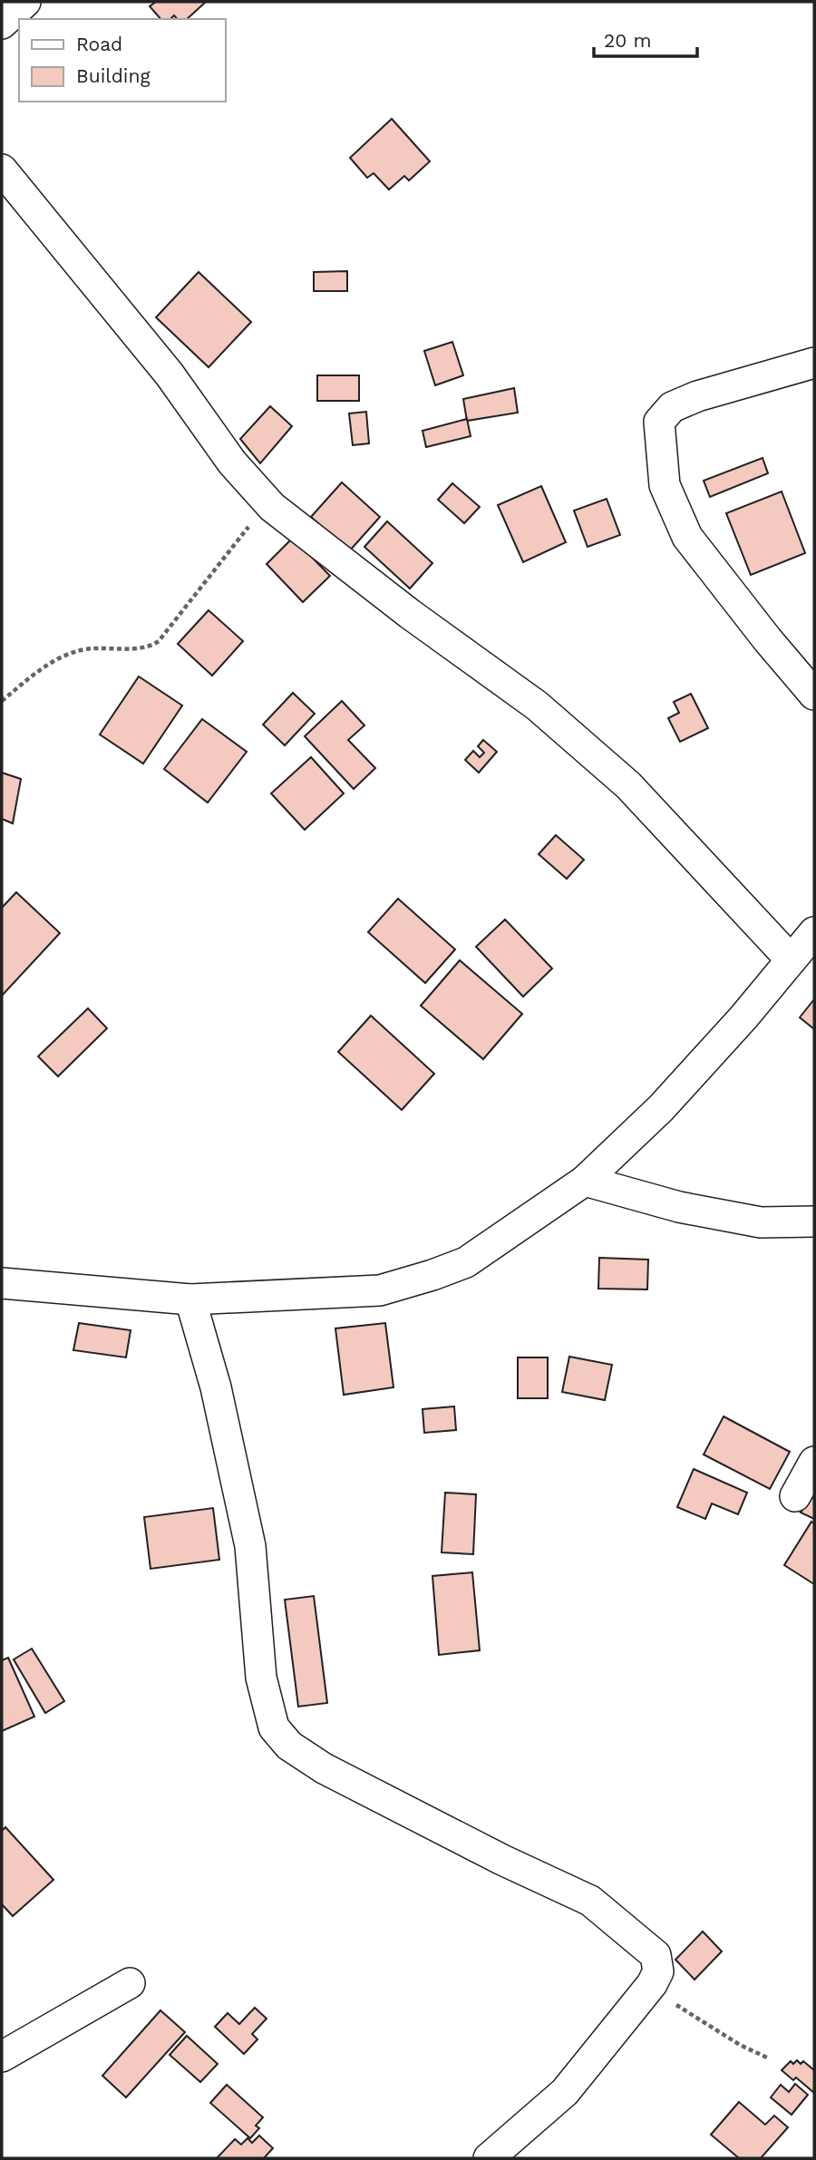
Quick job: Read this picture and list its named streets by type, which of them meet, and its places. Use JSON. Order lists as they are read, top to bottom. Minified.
{"legend":["Road","Building"],"scale_bar":"20 m"}
